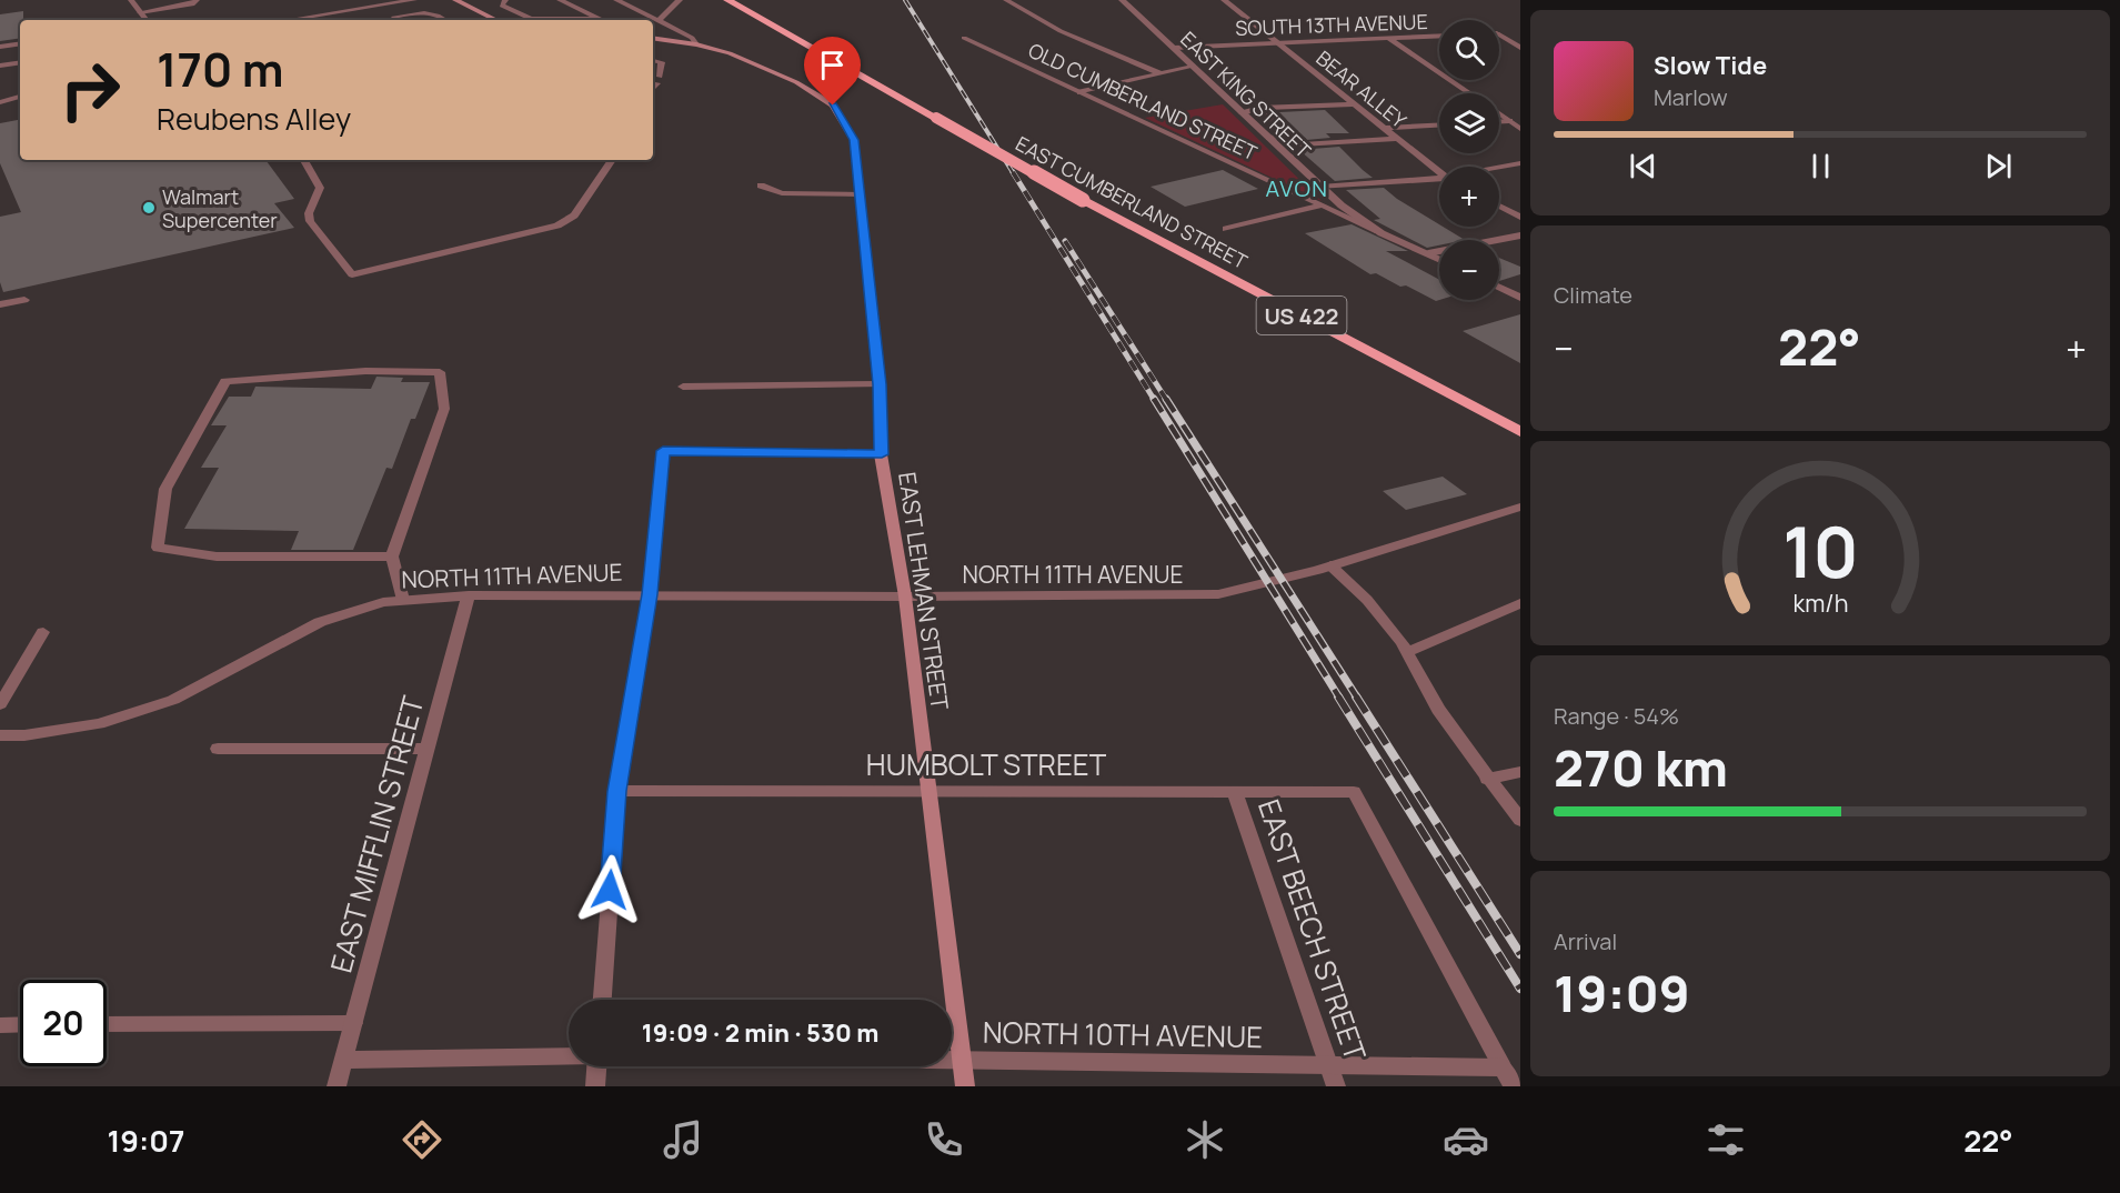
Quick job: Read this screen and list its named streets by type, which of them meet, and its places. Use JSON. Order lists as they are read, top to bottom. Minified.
{"streets":{"highway":["EAST CUMBERLAND STREET","US 422"],"main road":["EAST LEHMAN STREET"],"street":["SOUTH 13TH AVENUE","BEAR ALLEY","EAST KING STREET","OLD CUMBERLAND STREET","NORTH 11TH AVENUE","HUMBOLT STREET","EAST MIFFLIN STREET","EAST BEECH STREET","NORTH 10TH AVENUE"]},"crossings":[["SOUTH 13TH AVENUE","BEAR ALLEY"],["SOUTH 13TH AVENUE","EAST KING STREET"],["EAST KING STREET","OLD CUMBERLAND STREET"],["NORTH 11TH AVENUE","EAST LEHMAN STREET"],["NORTH 11TH AVENUE","EAST MIFFLIN STREET"],["EAST LEHMAN STREET","HUMBOLT STREET"],["EAST LEHMAN STREET","NORTH 10TH AVENUE"],["HUMBOLT STREET","EAST BEECH STREET"],["HUMBOLT STREET","NORTH 10TH AVENUE"],["EAST MIFFLIN STREET","NORTH 10TH AVENUE"],["EAST BEECH STREET","NORTH 10TH AVENUE"]],"districts":["AVON"],"places":["Walmart Supercenter"],"page":{"map_buttons":["+","−"],"turn":["170 m","Reubens Alley"],"song":["Slow Tide","Marlow"],"tile":["Climate",["Range · 54%","270 km"],["Arrival","19:09"]],"heat":["−","22°","+"],"limit":"20","trip":"19:09 · 2 min · 530 m","tabs":["19:07","22°"],"gauge":["10","km/h"]}}
